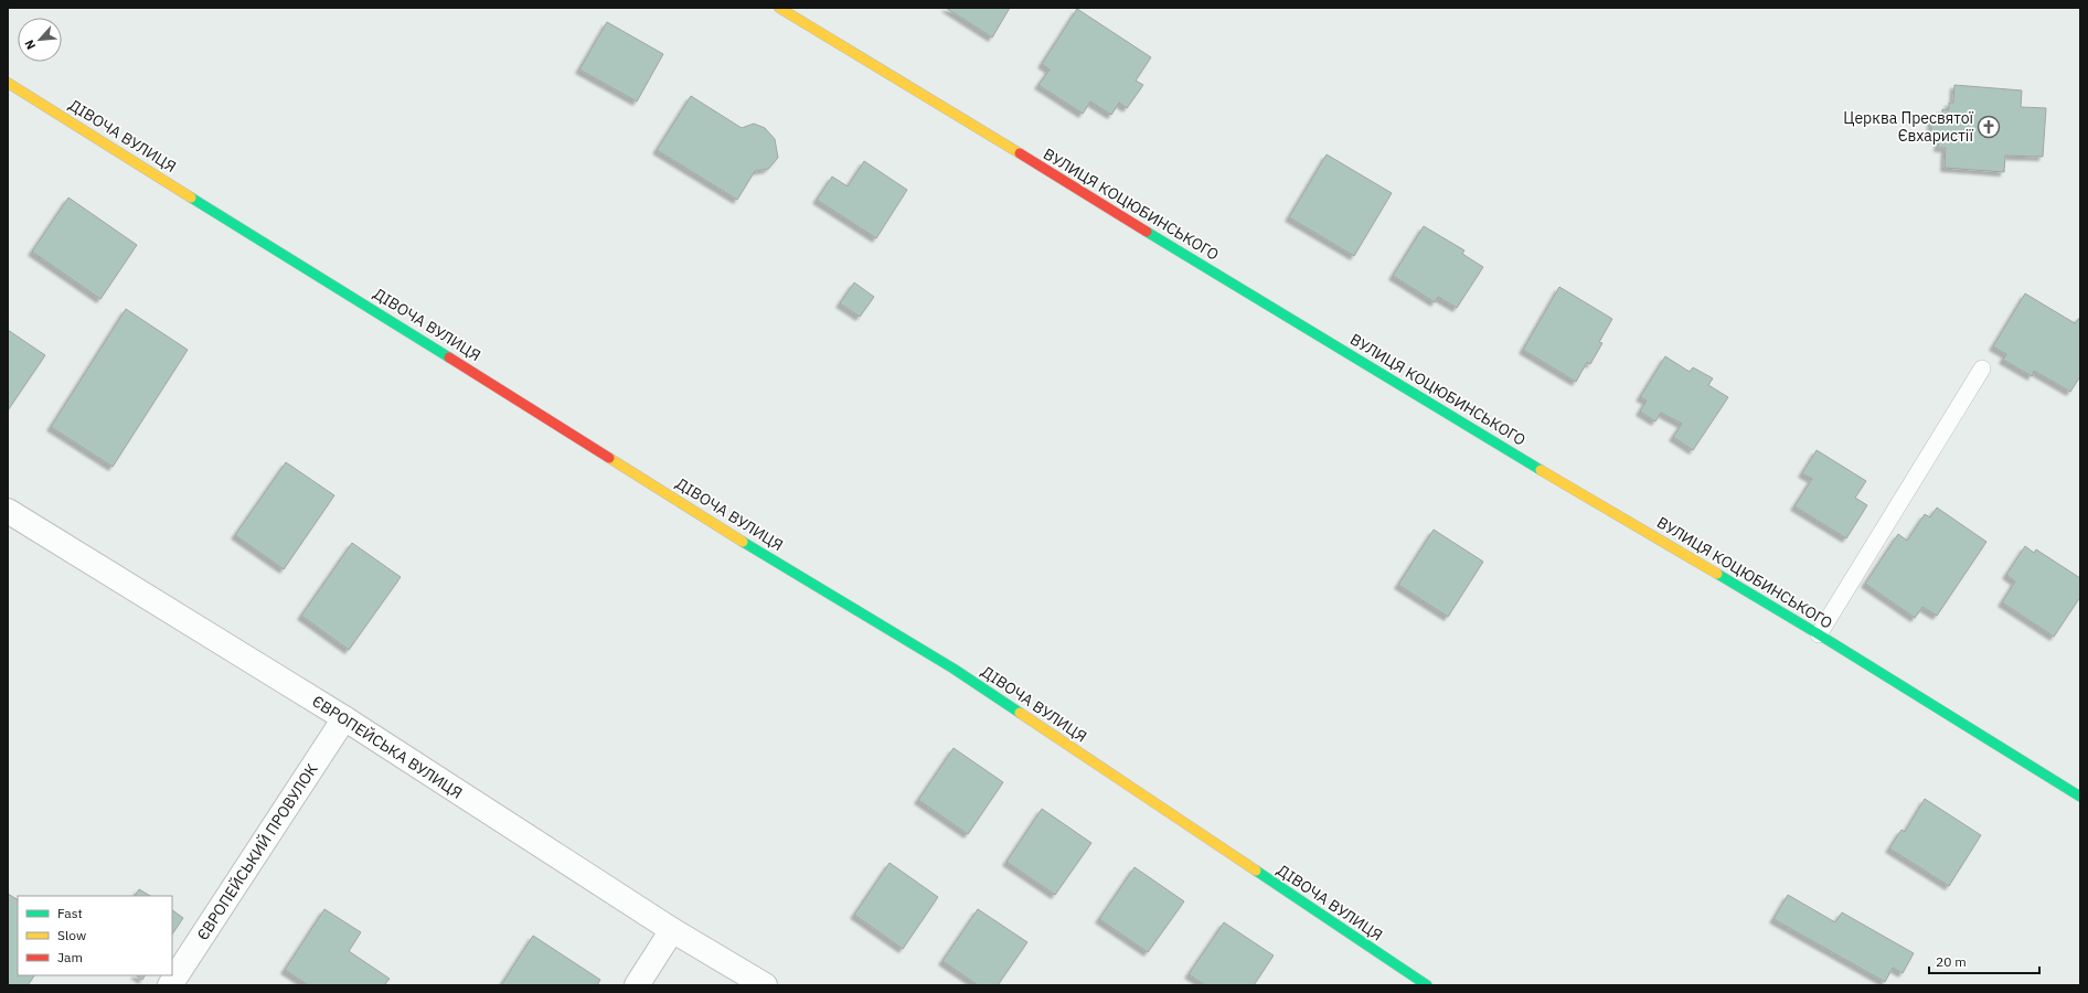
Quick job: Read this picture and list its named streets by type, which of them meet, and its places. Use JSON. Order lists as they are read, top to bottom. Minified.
{"streets":{"street":["ДІВОЧА ВУЛИЦЯ","ВУЛИЦЯ КОЦЮБИНСЬКОГО","ЄВРОПЕЙСЬКА ВУЛИЦЯ","ЄВРОПЕЙСЬКИЙ ПРОВУЛОК"]},"crossings":[["ЄВРОПЕЙСЬКА ВУЛИЦЯ","ЄВРОПЕЙСЬКИЙ ПРОВУЛОК"]],"places":{"church":["Церква Пресвятої Євхаристії"]},"legend":["Fast","Slow","Jam"],"scale_bar":"20 m","north":"bottom left"}
